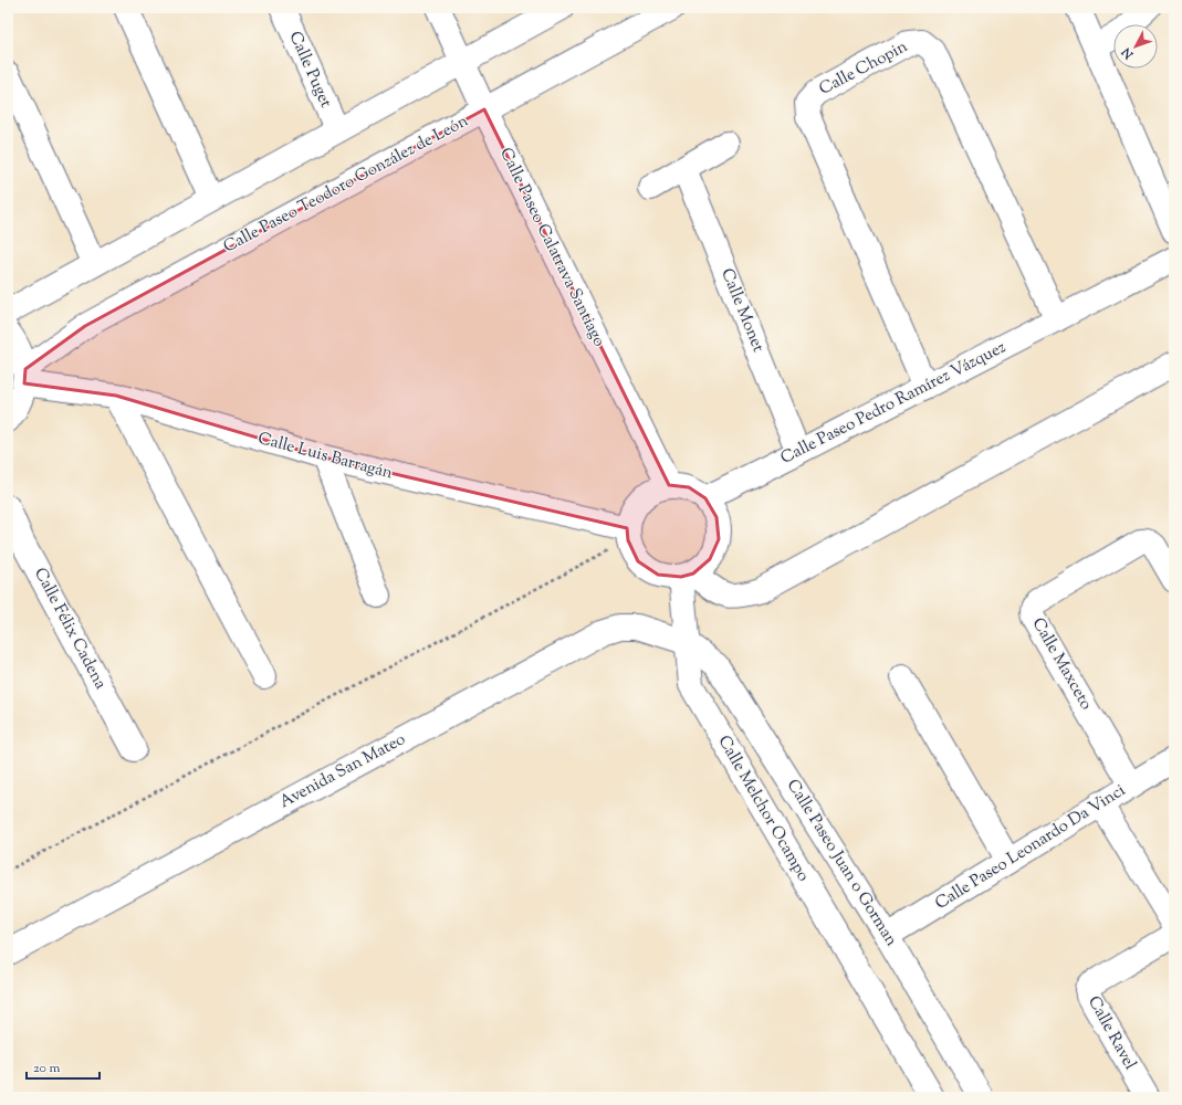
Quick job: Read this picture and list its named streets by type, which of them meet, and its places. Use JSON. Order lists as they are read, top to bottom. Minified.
{"streets":{"street":["Calle Chopin","Calle Puget","Calle Paseo Teodoro González de León","Calle Paseo Calatrava Santiago","Calle Monet","Calle Paseo Pedro Ramírez Vázquez","Calle Luis Barragán","Calle Félix Cadena","Calle Maxceto","Avenida San Mateo","Calle Melchor Ocampo","Calle Paseo Leonardo Da Vinci","Calle Paseo Juan o Gorman","Calle Ravel"]},"crossings":[["Calle Chopin","Calle Paseo Pedro Ramírez Vázquez"],["Calle Paseo Teodoro González de León","Calle Paseo Calatrava Santiago"],["Calle Paseo Teodoro González de León","Calle Luis Barragán"],["Calle Paseo Calatrava Santiago","Calle Paseo Pedro Ramírez Vázquez"],["Calle Paseo Calatrava Santiago","Calle Luis Barragán"],["Calle Paseo Calatrava Santiago","Calle Melchor Ocampo"],["Calle Monet","Calle Paseo Pedro Ramírez Vázquez"],["Calle Paseo Pedro Ramírez Vázquez","Calle Luis Barragán"],["Calle Paseo Pedro Ramírez Vázquez","Calle Melchor Ocampo"],["Calle Luis Barragán","Calle Melchor Ocampo"],["Calle Maxceto","Calle Paseo Leonardo Da Vinci"],["Avenida San Mateo","Calle Melchor Ocampo"],["Avenida San Mateo","Calle Paseo Juan o Gorman"],["Calle Melchor Ocampo","Calle Paseo Juan o Gorman"],["Calle Paseo Leonardo Da Vinci","Calle Paseo Juan o Gorman"]],"scale_bar":"20 m","north":"bottom left"}
